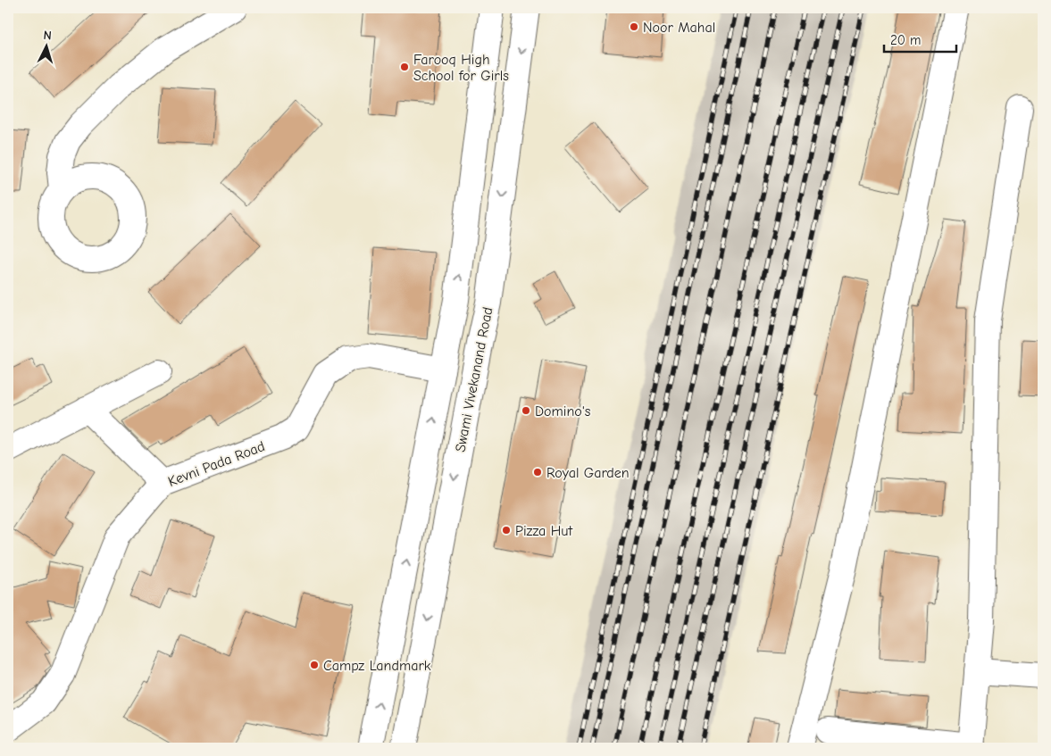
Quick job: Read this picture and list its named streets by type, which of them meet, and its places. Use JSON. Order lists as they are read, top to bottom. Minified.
{"streets":{"street":["Swami Vivekanand Road","Kevni Pada Road"]},"places":["Noor Mahal","Farooq High School for Girls","Domino's","Royal Garden","Pizza Hut","Campz Landmark"],"scale_bar":"20 m","north":"top"}
